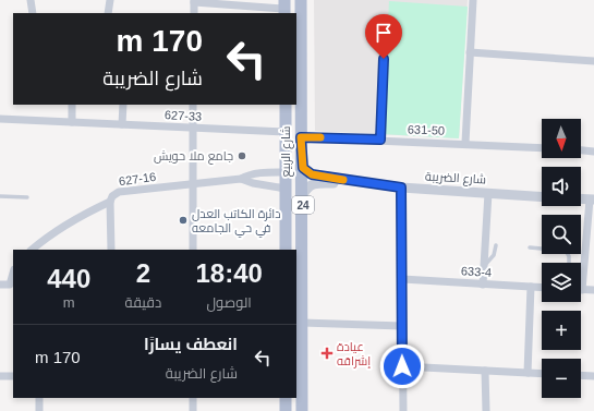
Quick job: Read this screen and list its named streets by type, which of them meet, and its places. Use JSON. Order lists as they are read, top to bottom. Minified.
{"streets":{"main road":["شارع الربيع","24"],"street":["627-33","631-50","شارع الضريبة","627-16","633-4"]},"crossings":[["627-33","شارع الربيع"],["631-50","شارع الربيع"],["شارع الربيع","شارع الضريبة"],["شارع الربيع","627-16"]],"places":{"other":["جامع ملا حويش","دائرة الكاتب العدل في حي الجامعه"],"health":["عيادة إشراقه"]},"north":"bottom","page":{"turn":["170 m","شارع الضريبة"],"map_buttons":["+","−"],"eta":["18:40","الوصول","2","دقيقة","440","m"],"list":[{"name":"انعطف يسارًا","note":"شارع الضريبة","value":"170 m"}]}}
